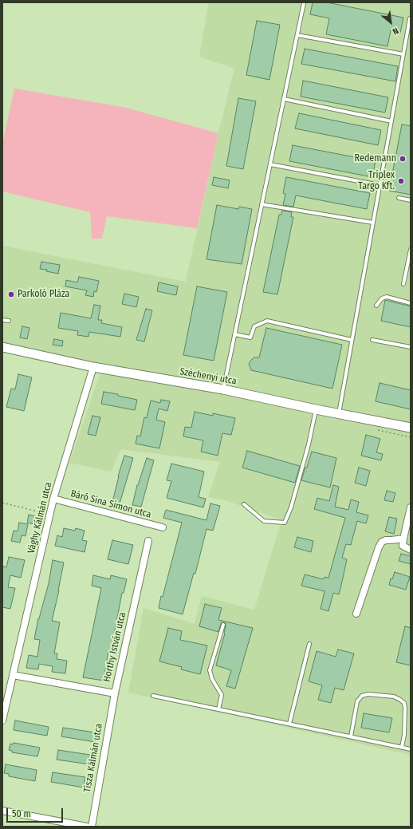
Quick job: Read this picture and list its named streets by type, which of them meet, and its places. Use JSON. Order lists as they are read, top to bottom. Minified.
{"streets":{"street":["Széchenyi utca","Báró Sina Simon utca","Vághy Kálmán utca","Horthy István utca","Tisza Kálmán utca"]},"crossings":[["Széchenyi utca","Vághy Kálmán utca"],["Báró Sina Simon utca","Vághy Kálmán utca"],["Vághy Kálmán utca","Horthy István utca"],["Horthy István utca","Tisza Kálmán utca"]],"places":["Redemann","Triplex Targo Kft.","Parkoló Pláza"],"scale_bar":"50 m","north":"bottom right"}
